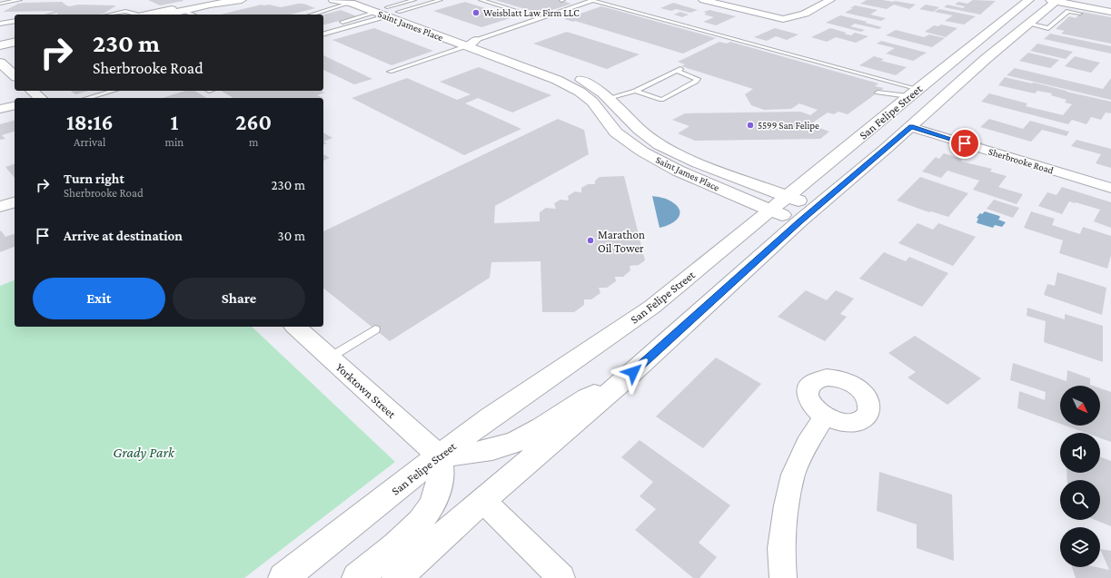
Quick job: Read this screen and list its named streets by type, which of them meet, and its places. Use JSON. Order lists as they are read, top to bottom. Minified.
{"streets":{"main road":["Saint James Place","San Felipe Street","Yorktown Street"],"street":["Sherbrooke Road"]},"crossings":[["Saint James Place","San Felipe Street"],["San Felipe Street","Sherbrooke Road"],["San Felipe Street","Yorktown Street"]],"parks":["Grady Park"],"places":["Weisblatt Law Firm LLC","5599 San Felipe","Marathon Oil Tower"],"north":"bottom right","page":{"turn":["230 m","Sherbrooke Road"],"eta":["18:16","Arrival","1","min","260","m"],"list":[{"name":"Turn right","note":"Sherbrooke Road","value":"230 m"},{"name":"Arrive at destination","value":"30 m"}],"buttons":["Exit","Share"]}}
